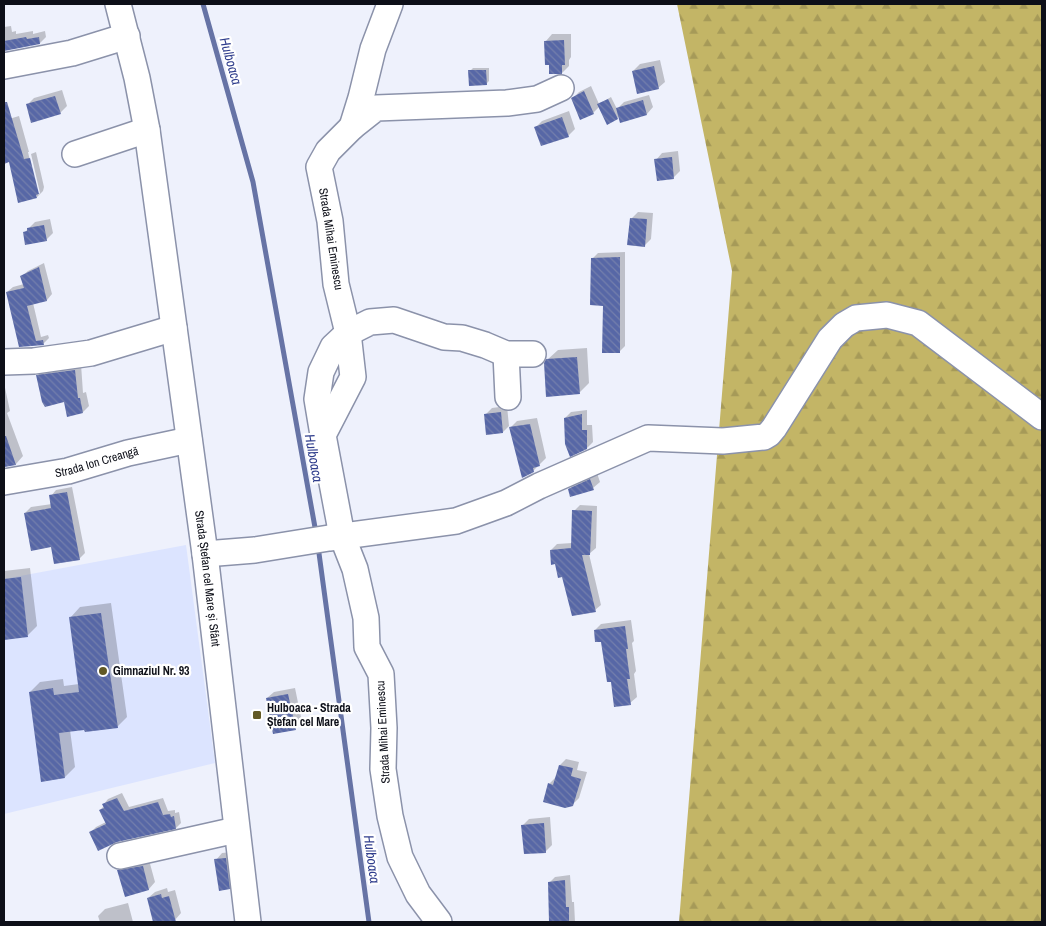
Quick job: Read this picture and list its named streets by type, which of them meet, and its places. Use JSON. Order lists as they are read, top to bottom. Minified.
{"streets":{"street":["Strada Mihai Eminescu","Strada Ion Creangă","Strada Ștefan cel Mare și Sfânt"]},"crossings":[["Strada Ion Creangă","Strada Ștefan cel Mare și Sfânt"]],"water":["Hulboaca"],"places":{"other":["Gimnaziul Nr. 93"],"transit":["Hulboaca - Strada Ștefan cel Mare"]}}
